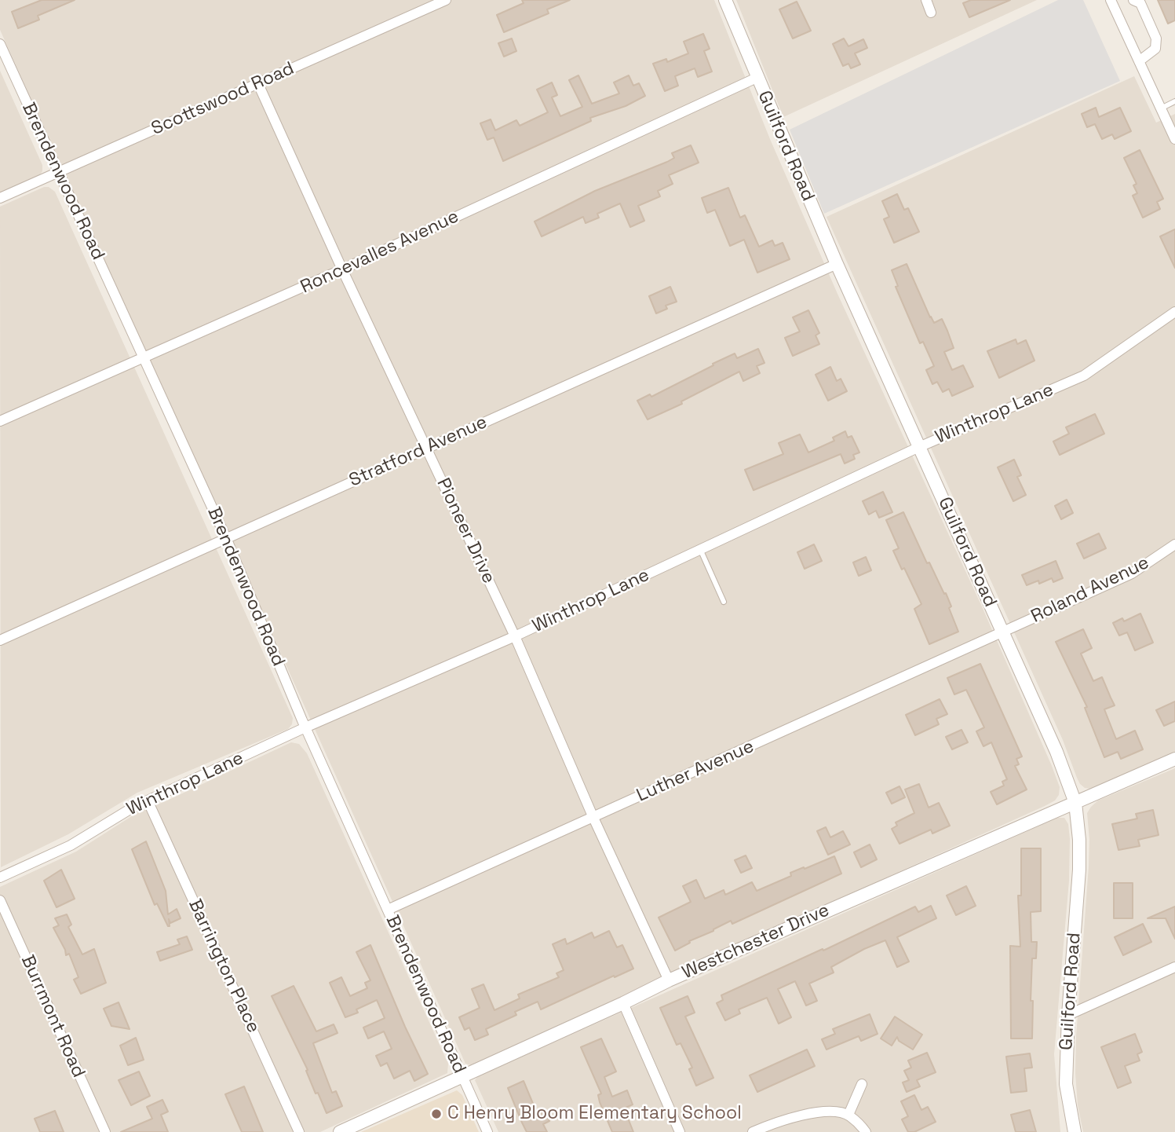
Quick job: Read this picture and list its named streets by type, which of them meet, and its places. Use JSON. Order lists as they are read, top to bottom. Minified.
{"streets":{"street":["Scottswood Road","Guilford Road","Brendenwood Road","Roncevalles Avenue","Winthrop Lane","Stratford Avenue","Pioneer Drive","Roland Avenue","Luther Avenue","Westchester Drive","Barrington Place","Burrmont Road"]},"crossings":[["Scottswood Road","Brendenwood Road"],["Scottswood Road","Pioneer Drive"],["Guilford Road","Roncevalles Avenue"],["Guilford Road","Winthrop Lane"],["Guilford Road","Stratford Avenue"],["Guilford Road","Roland Avenue"],["Guilford Road","Luther Avenue"],["Guilford Road","Westchester Drive"],["Brendenwood Road","Roncevalles Avenue"],["Brendenwood Road","Winthrop Lane"],["Brendenwood Road","Stratford Avenue"],["Brendenwood Road","Luther Avenue"],["Brendenwood Road","Westchester Drive"],["Roncevalles Avenue","Pioneer Drive"],["Winthrop Lane","Pioneer Drive"],["Winthrop Lane","Barrington Place"],["Stratford Avenue","Pioneer Drive"],["Pioneer Drive","Luther Avenue"],["Pioneer Drive","Westchester Drive"],["Roland Avenue","Luther Avenue"]],"places":["C Henry Bloom Elementary School"]}
